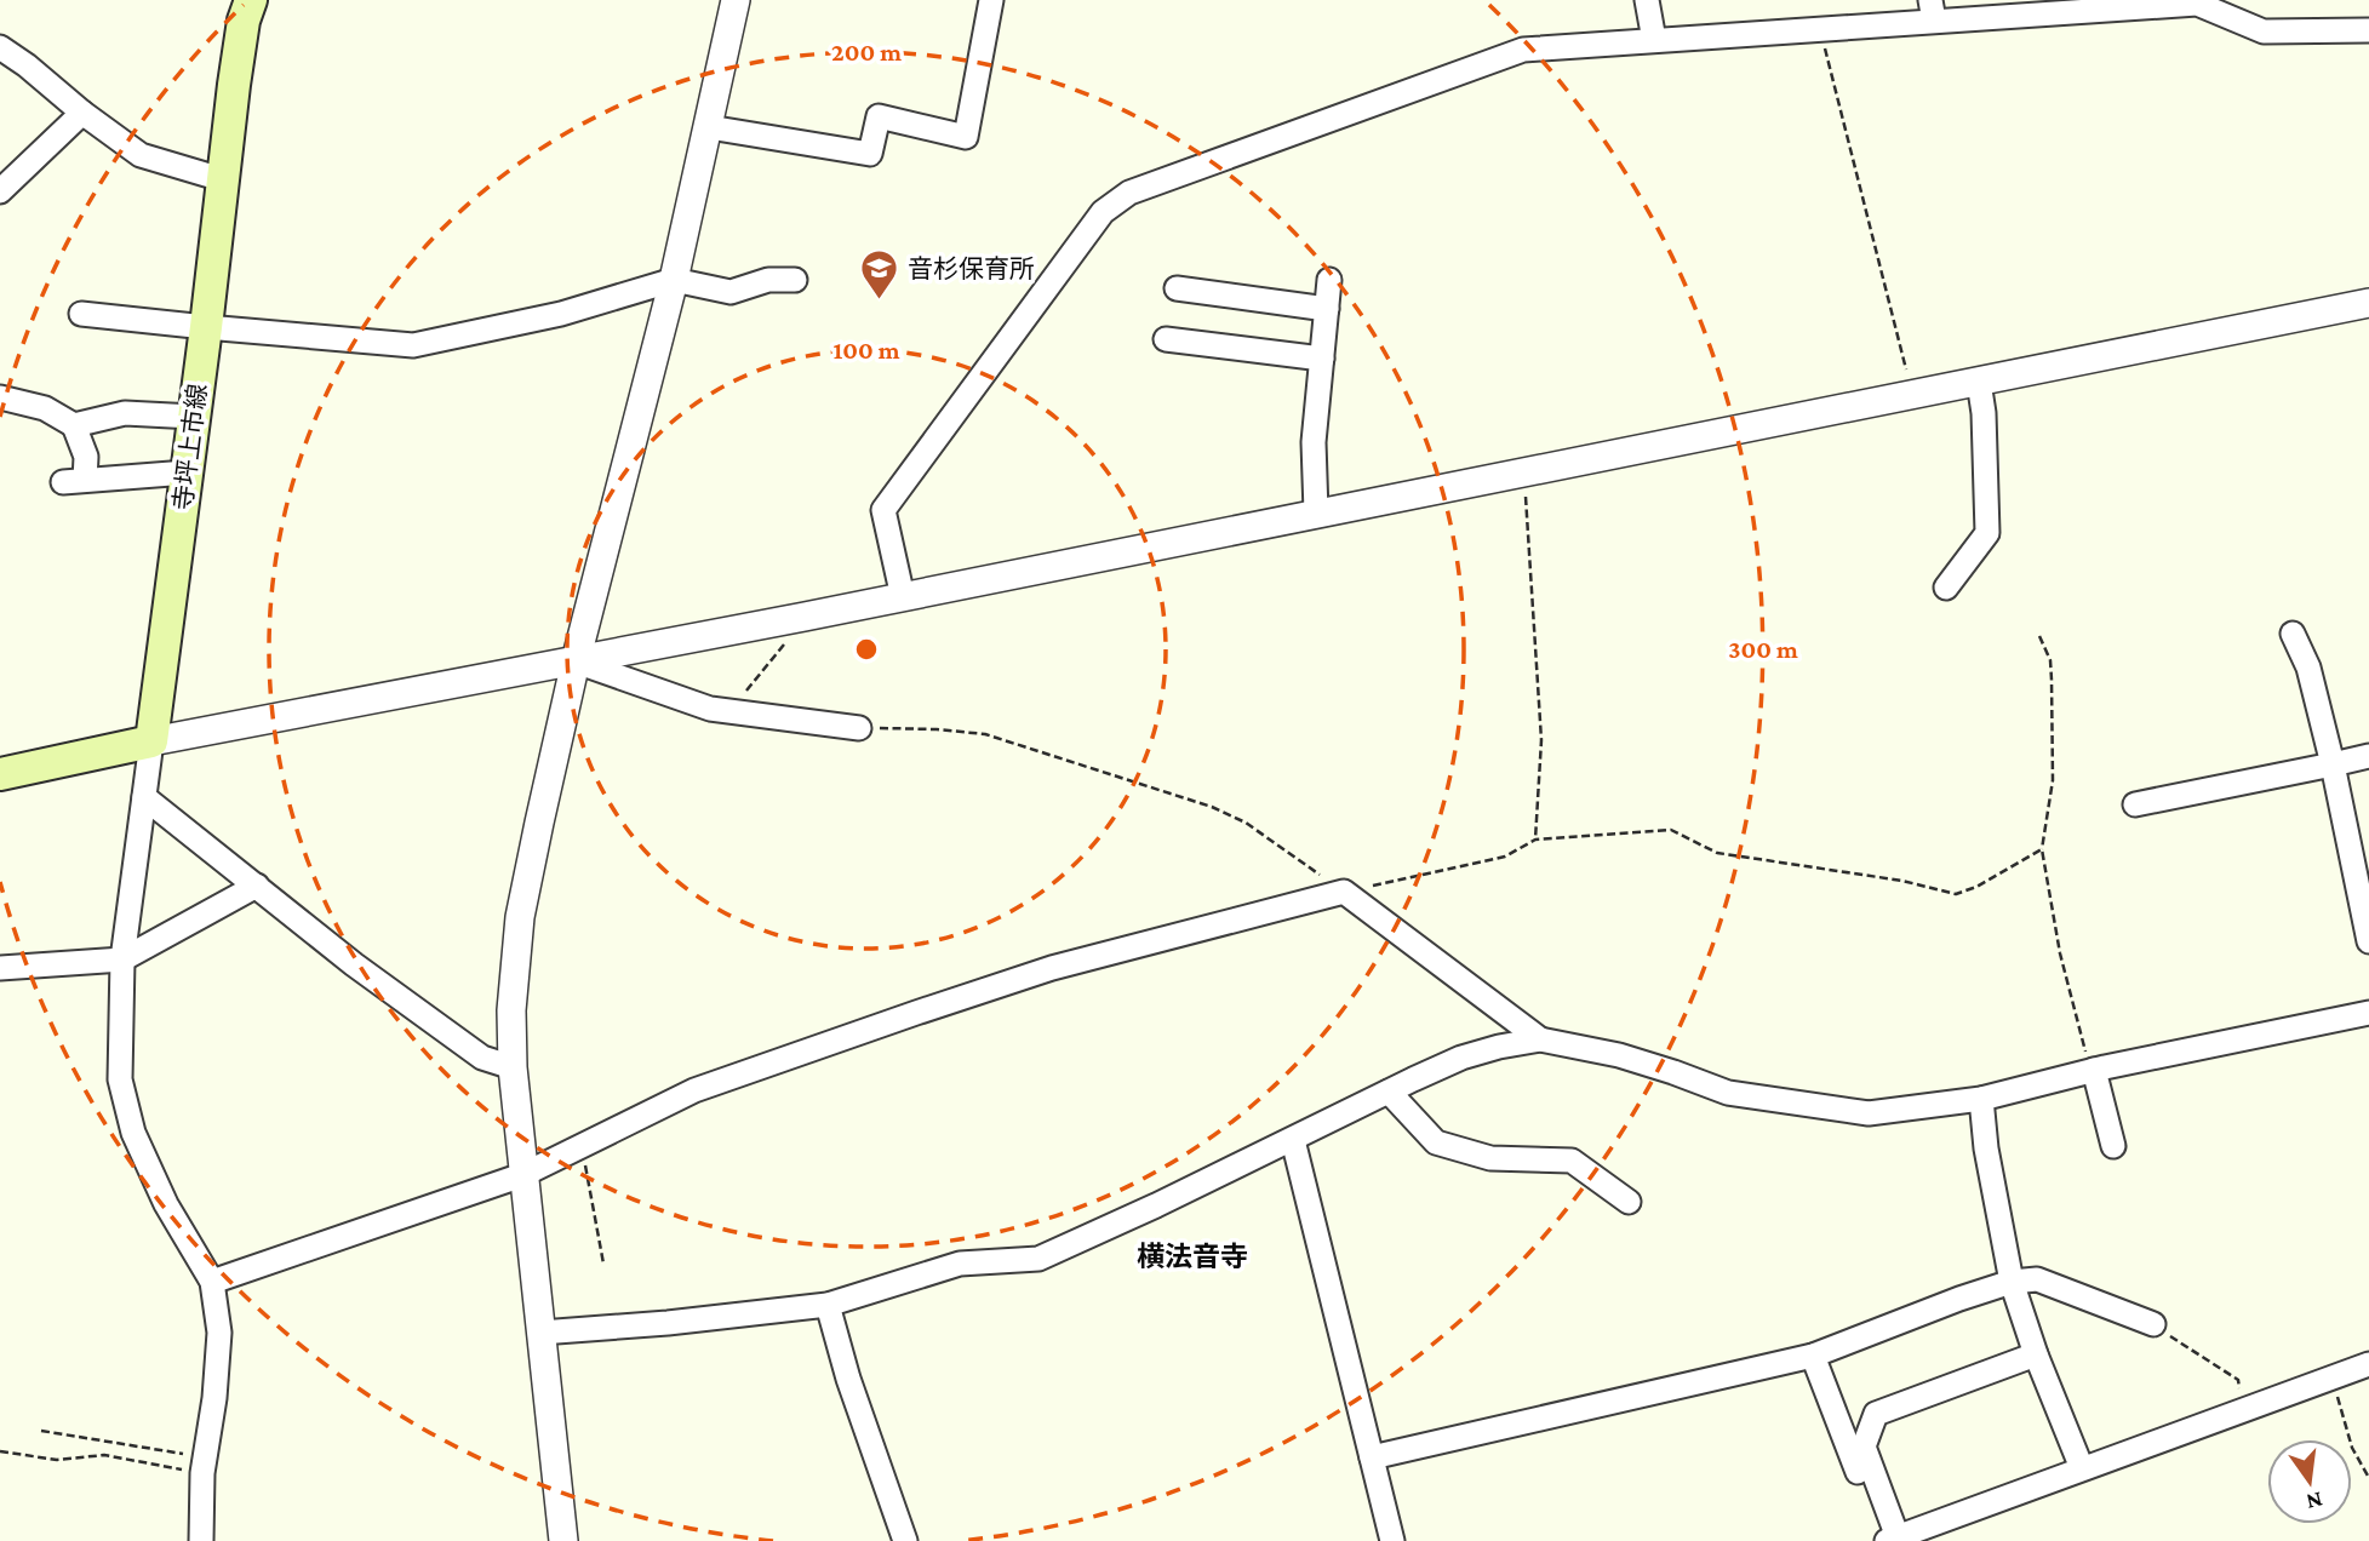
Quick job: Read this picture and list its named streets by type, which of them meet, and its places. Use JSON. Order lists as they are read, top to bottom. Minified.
{"streets":{"main road":["寺坪上市線"]},"districts":["横法音寺"],"places":{"school or university":["音杉保育所"]},"north":"bottom","rings":["200 m","100 m","300 m"]}
